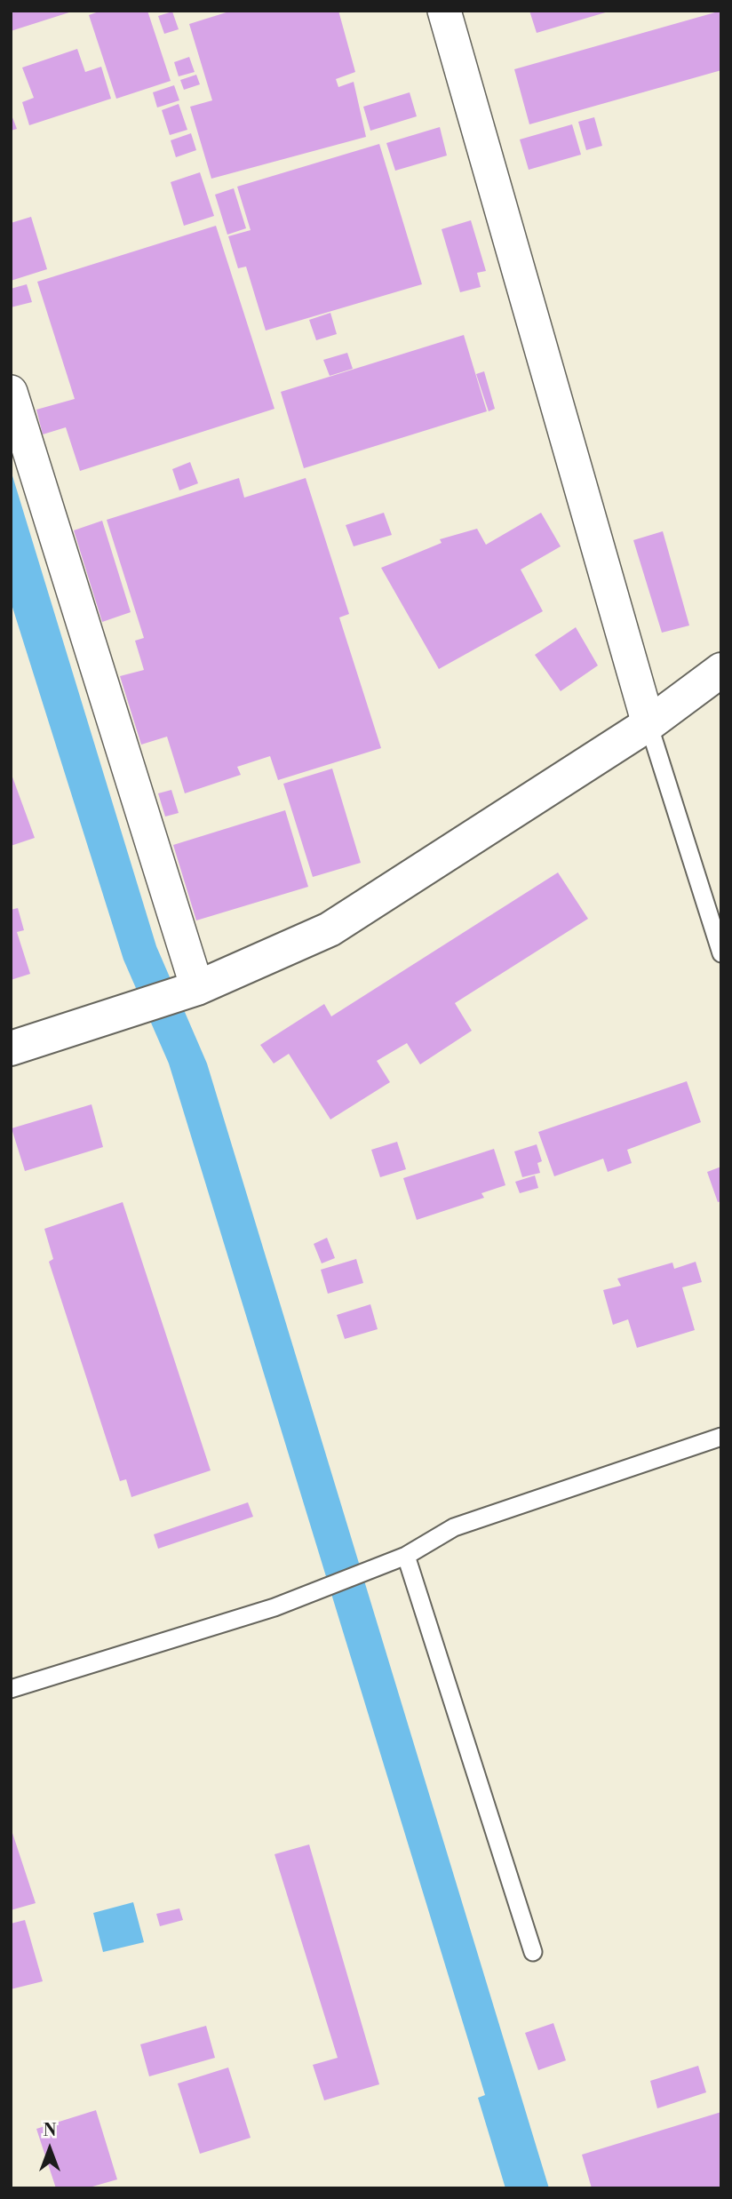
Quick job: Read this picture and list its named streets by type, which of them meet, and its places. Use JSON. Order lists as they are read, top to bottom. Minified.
{"north":"top"}
